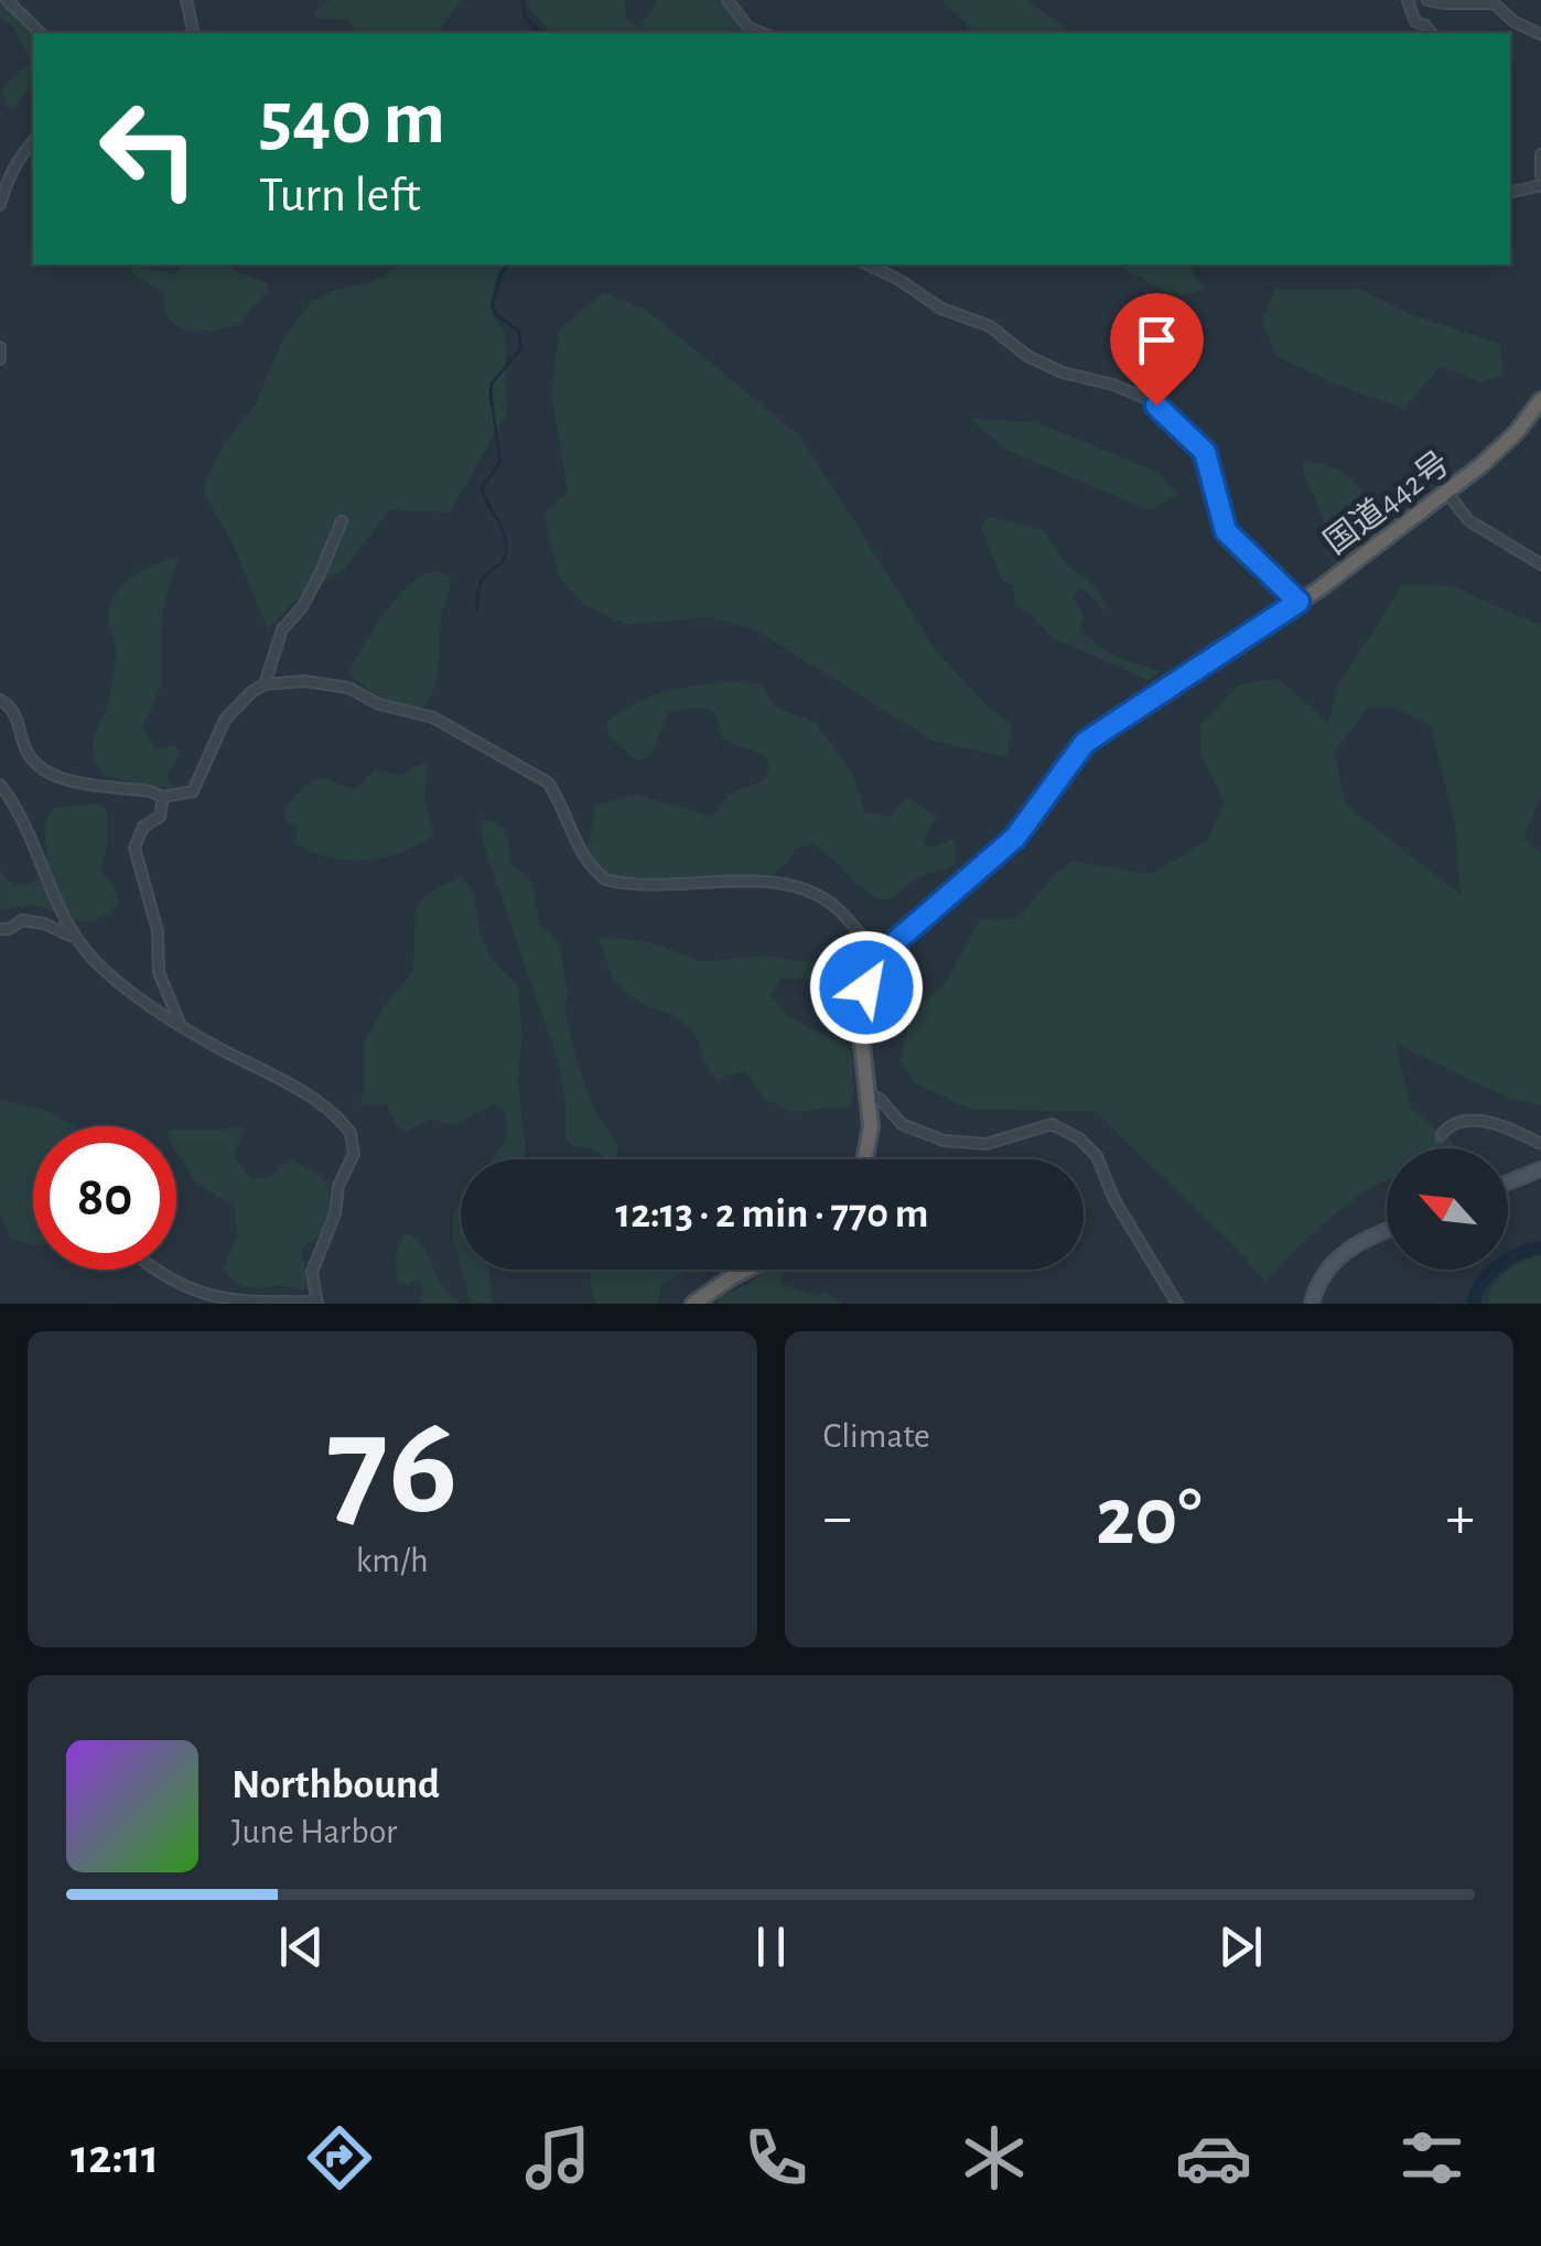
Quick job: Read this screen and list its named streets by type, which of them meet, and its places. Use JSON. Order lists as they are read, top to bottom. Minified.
{"streets":{"highway":["国道442号"]},"north":"top left","page":{"turn":["540 m","Turn left"],"limit":"80","trip":"12:13 · 2 min · 770 m","tile":[["76","km/h"],"Climate"],"heat":["−","20°","+"],"song":["Northbound","June Harbor"],"tabs":"12:11"}}
